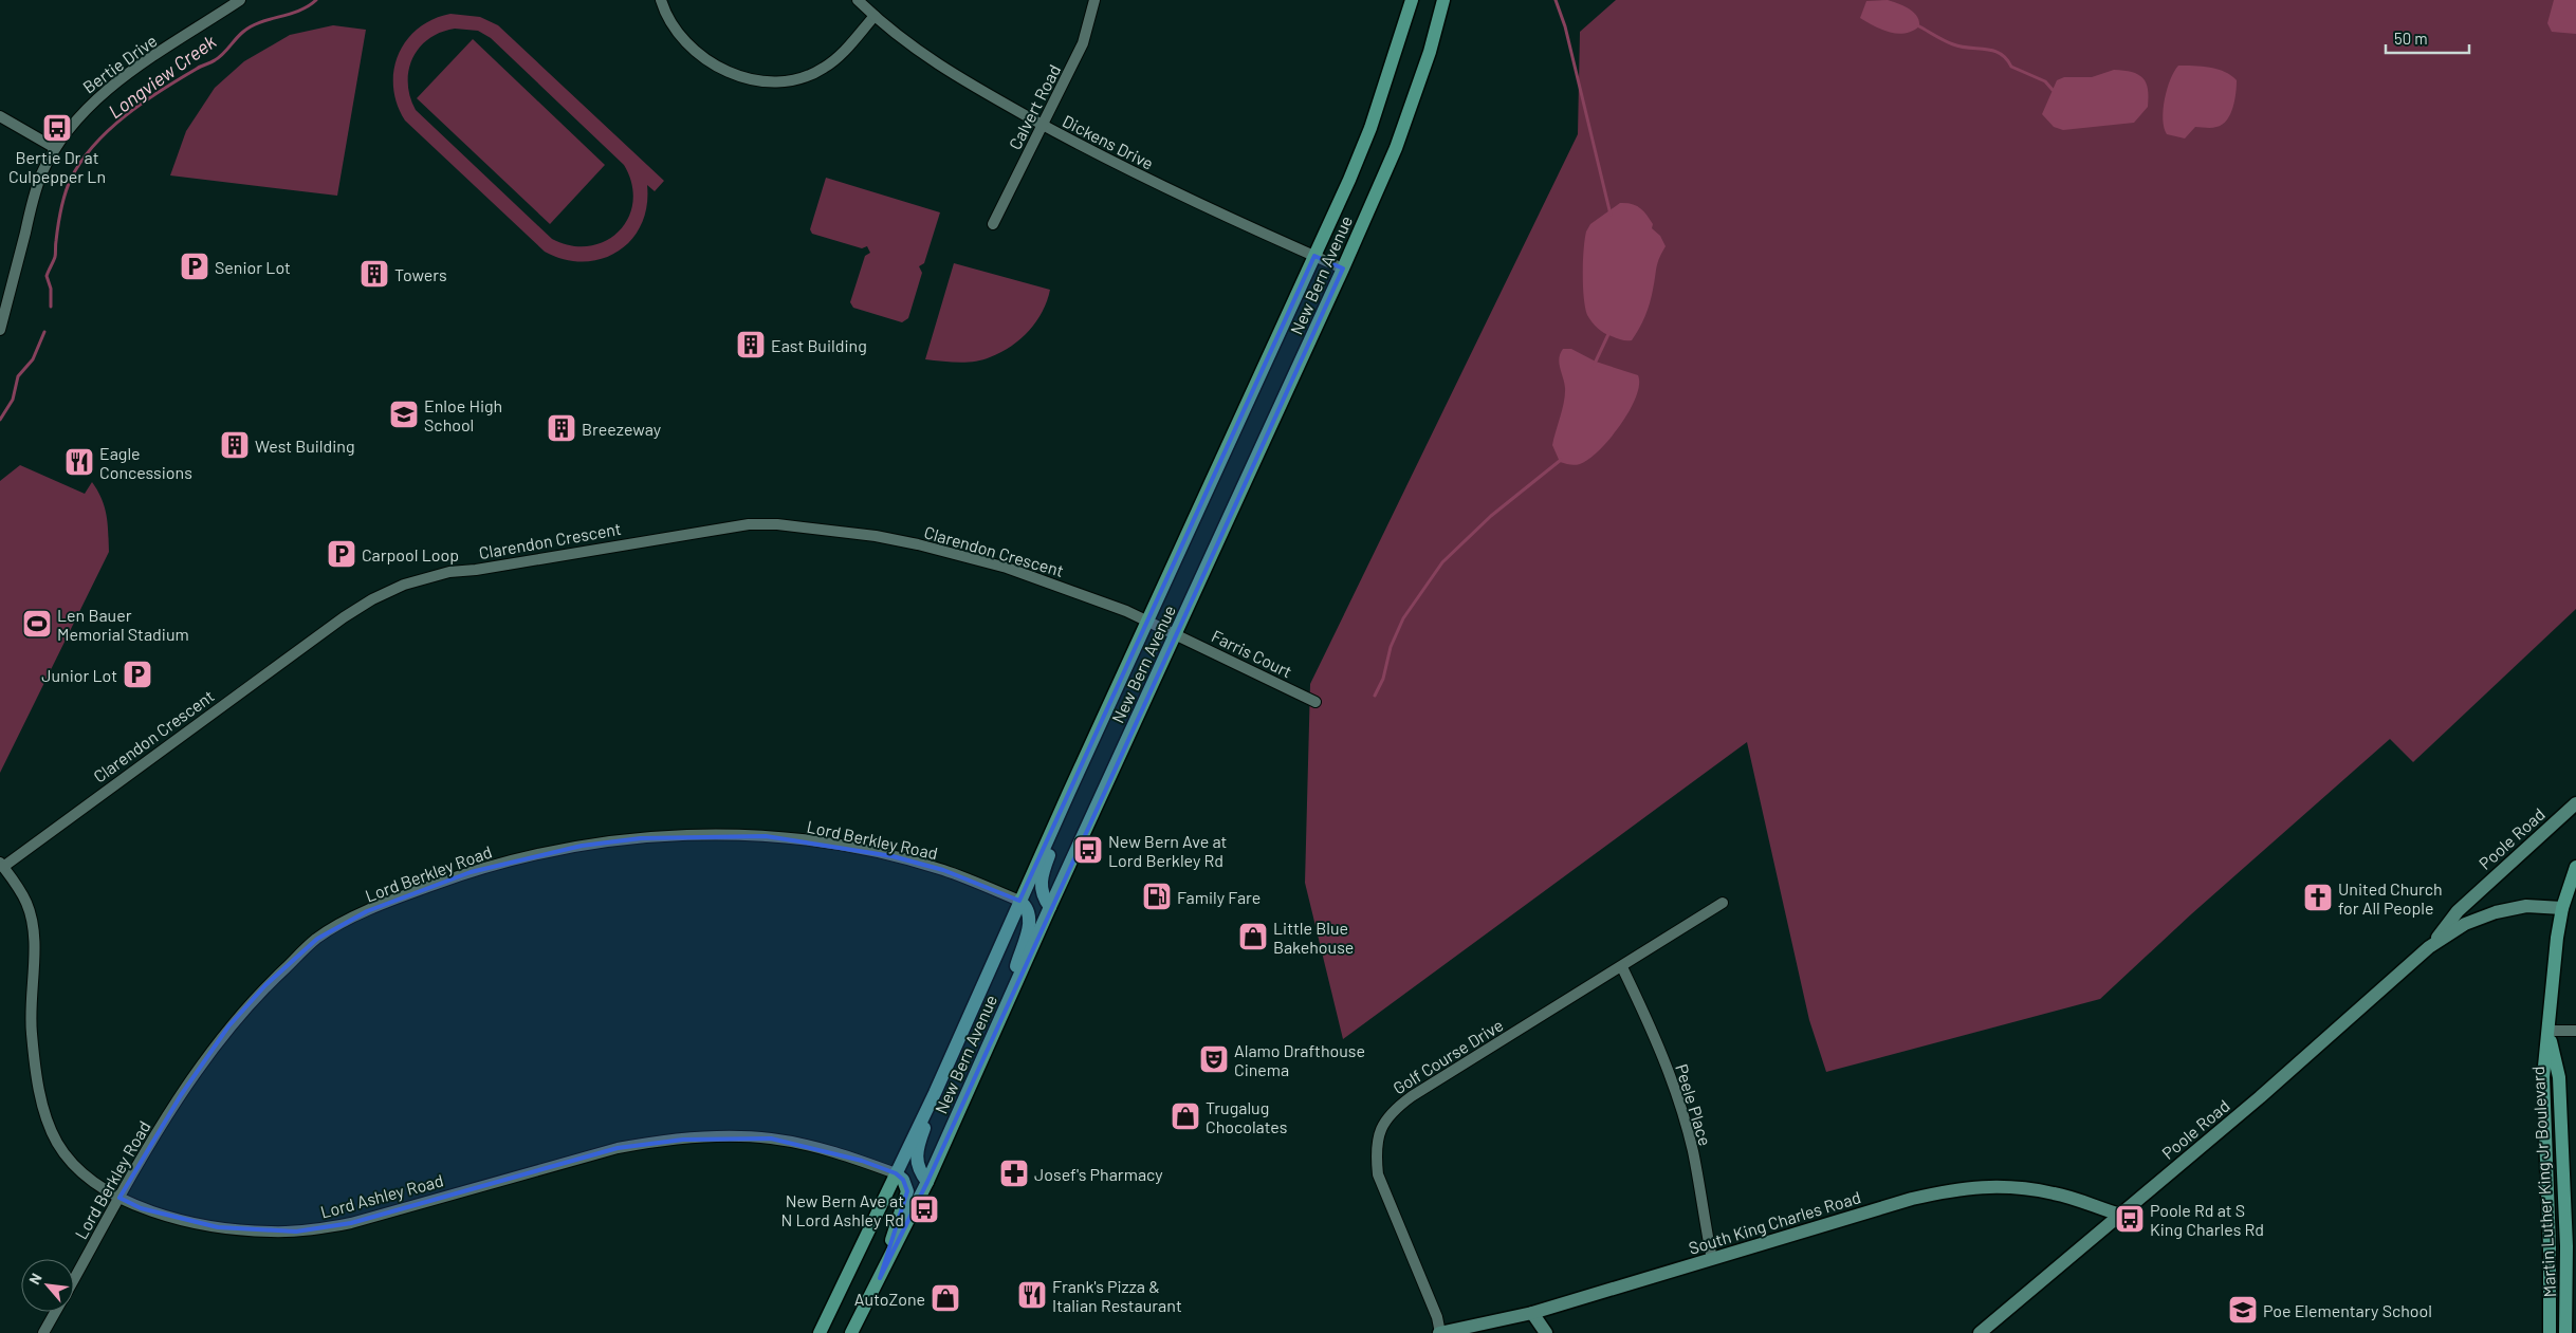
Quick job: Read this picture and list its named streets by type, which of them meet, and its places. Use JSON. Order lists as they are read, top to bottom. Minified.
{"streets":{"main road":["New Bern Avenue","Poole Road","Martin Luther King Jr Boulevard","South King Charles Road"],"street":["Bertie Drive","Calvert Road","Dickens Drive","Clarendon Crescent","Farris Court","Lord Berkley Road","Golf Course Drive","Peele Place","Lord Ashley Road"]},"crossings":[["Calvert Road","Dickens Drive"],["Dickens Drive","New Bern Avenue"],["New Bern Avenue","Clarendon Crescent"],["New Bern Avenue","Farris Court"],["New Bern Avenue","Lord Berkley Road"],["New Bern Avenue","Lord Ashley Road"],["Clarendon Crescent","Farris Court"],["Clarendon Crescent","Lord Ashley Road"],["Poole Road","Martin Luther King Jr Boulevard"],["Poole Road","South King Charles Road"],["Lord Berkley Road","Lord Ashley Road"],["Golf Course Drive","Peele Place"],["Golf Course Drive","South King Charles Road"],["Peele Place","South King Charles Road"]],"water":["Longview Creek"],"places":{"bus stop":["Bertie Dr at Culpepper Ln","New Bern Ave at Lord Berkley Rd","New Bern Ave at N Lord Ashley Rd","Poole Rd at S King Charles Rd"],"parking":["Senior Lot","Carpool Loop","Junior Lot"],"building":["Towers","East Building","Breezeway","West Building"],"school or university":["Enloe High School","Poe Elementary School"],"restaurant":["Eagle Concessions","Frank's Pizza & Italian Restaurant"],"sports":["Len Bauer Memorial Stadium"],"fuel station":["Family Fare"],"church":["United Church for All People"],"shop":["Little Blue Bakehouse","Trugalug Chocolates","AutoZone"],"theatre":["Alamo Drafthouse Cinema"],"pharmacy":["Josef's Pharmacy"]},"scale_bar":"50 m","north":"top left"}
